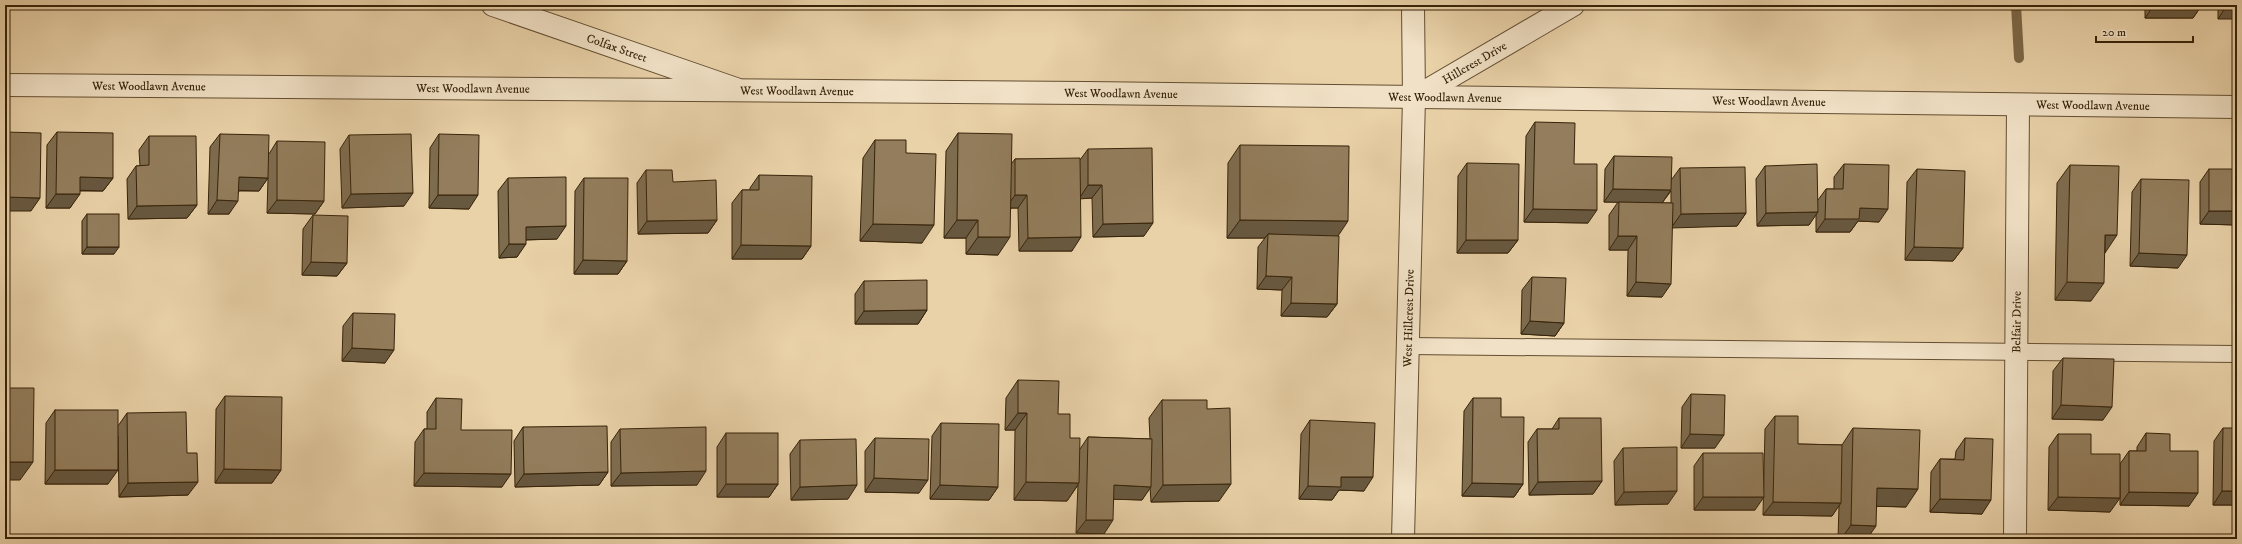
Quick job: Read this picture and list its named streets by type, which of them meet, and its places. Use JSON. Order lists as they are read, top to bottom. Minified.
{"streets":{"street":["Colfax Street","Hillcrest Drive","West Woodlawn Avenue","West Hillcrest Drive","Belfair Drive"]},"crossings":[["Colfax Street","West Woodlawn Avenue"],["Hillcrest Drive","West Woodlawn Avenue"],["Hillcrest Drive","West Hillcrest Drive"],["West Woodlawn Avenue","West Hillcrest Drive"],["West Woodlawn Avenue","Belfair Drive"]],"scale_bar":"20 m"}
